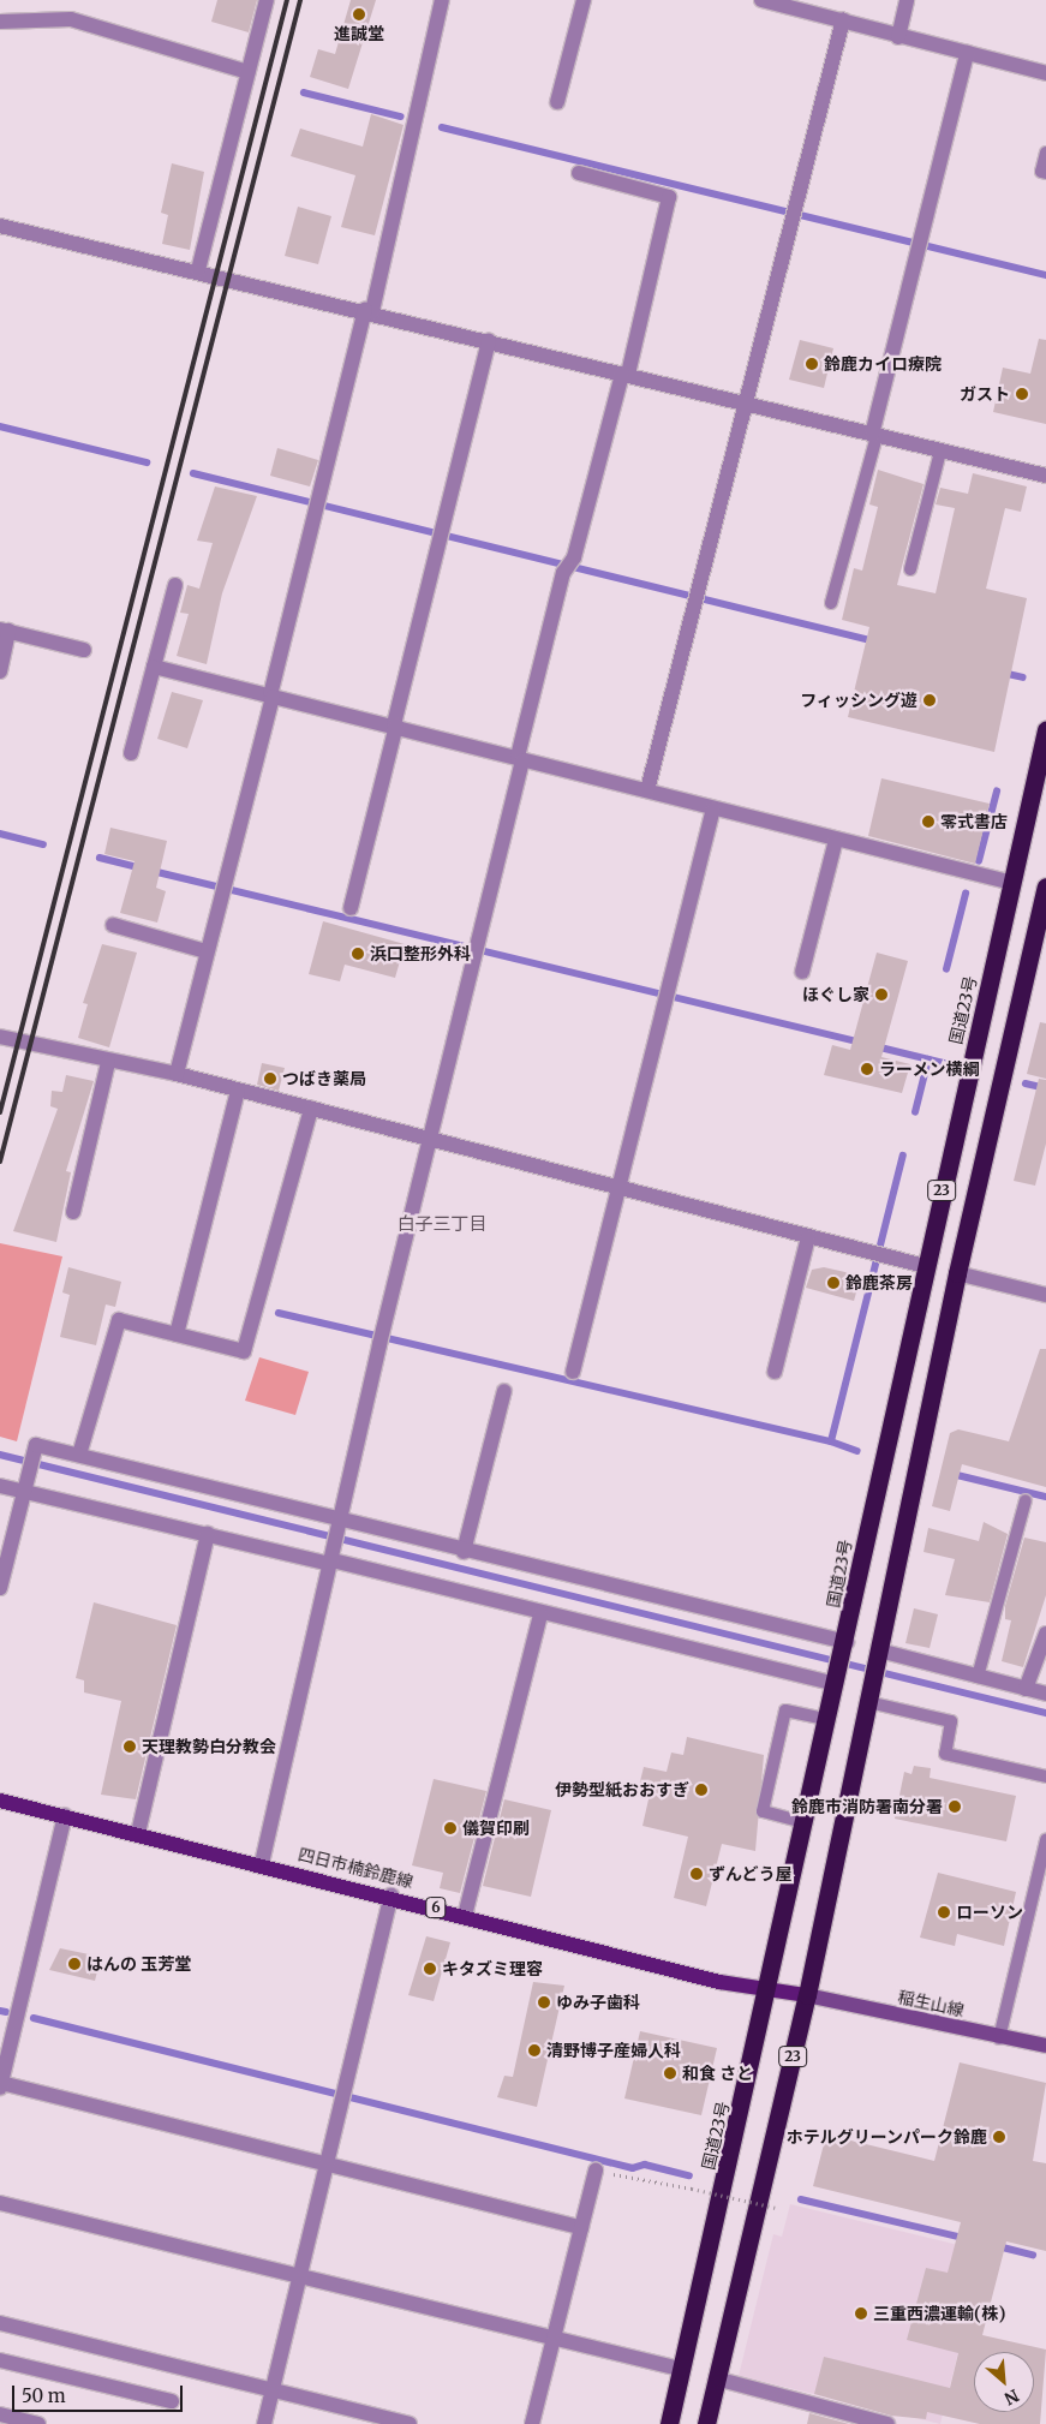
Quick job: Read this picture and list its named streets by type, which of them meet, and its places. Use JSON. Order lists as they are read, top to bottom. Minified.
{"streets":{"highway":["国道23号","23"],"main road":["四日市楠鈴鹿線","6","稲生山線"]},"crossings":[["国道23号","四日市楠鈴鹿線"],["23","四日市楠鈴鹿線"],["23","稲生山線"],["四日市楠鈴鹿線","稲生山線"]],"districts":["白子三丁目"],"places":["進誠堂","鈴鹿カイロ療院","ガスト","フィッシング遊","零式書店","浜口整形外科","ほぐし家","ラーメン横綱","つばき薬局","鈴鹿茶房","天理教勢白分教会","伊勢型紙おおすぎ","鈴鹿市消防署南分署","儀賀印刷","ずんどう屋","ローソン","はんの 玉芳堂","キタズミ理容","ゆみ子歯科","清野博子産婦人科","和食 さと","ホテルグリーンパーク鈴鹿","三重西濃運輸(株)"],"scale_bar":"50 m","north":"bottom right"}
